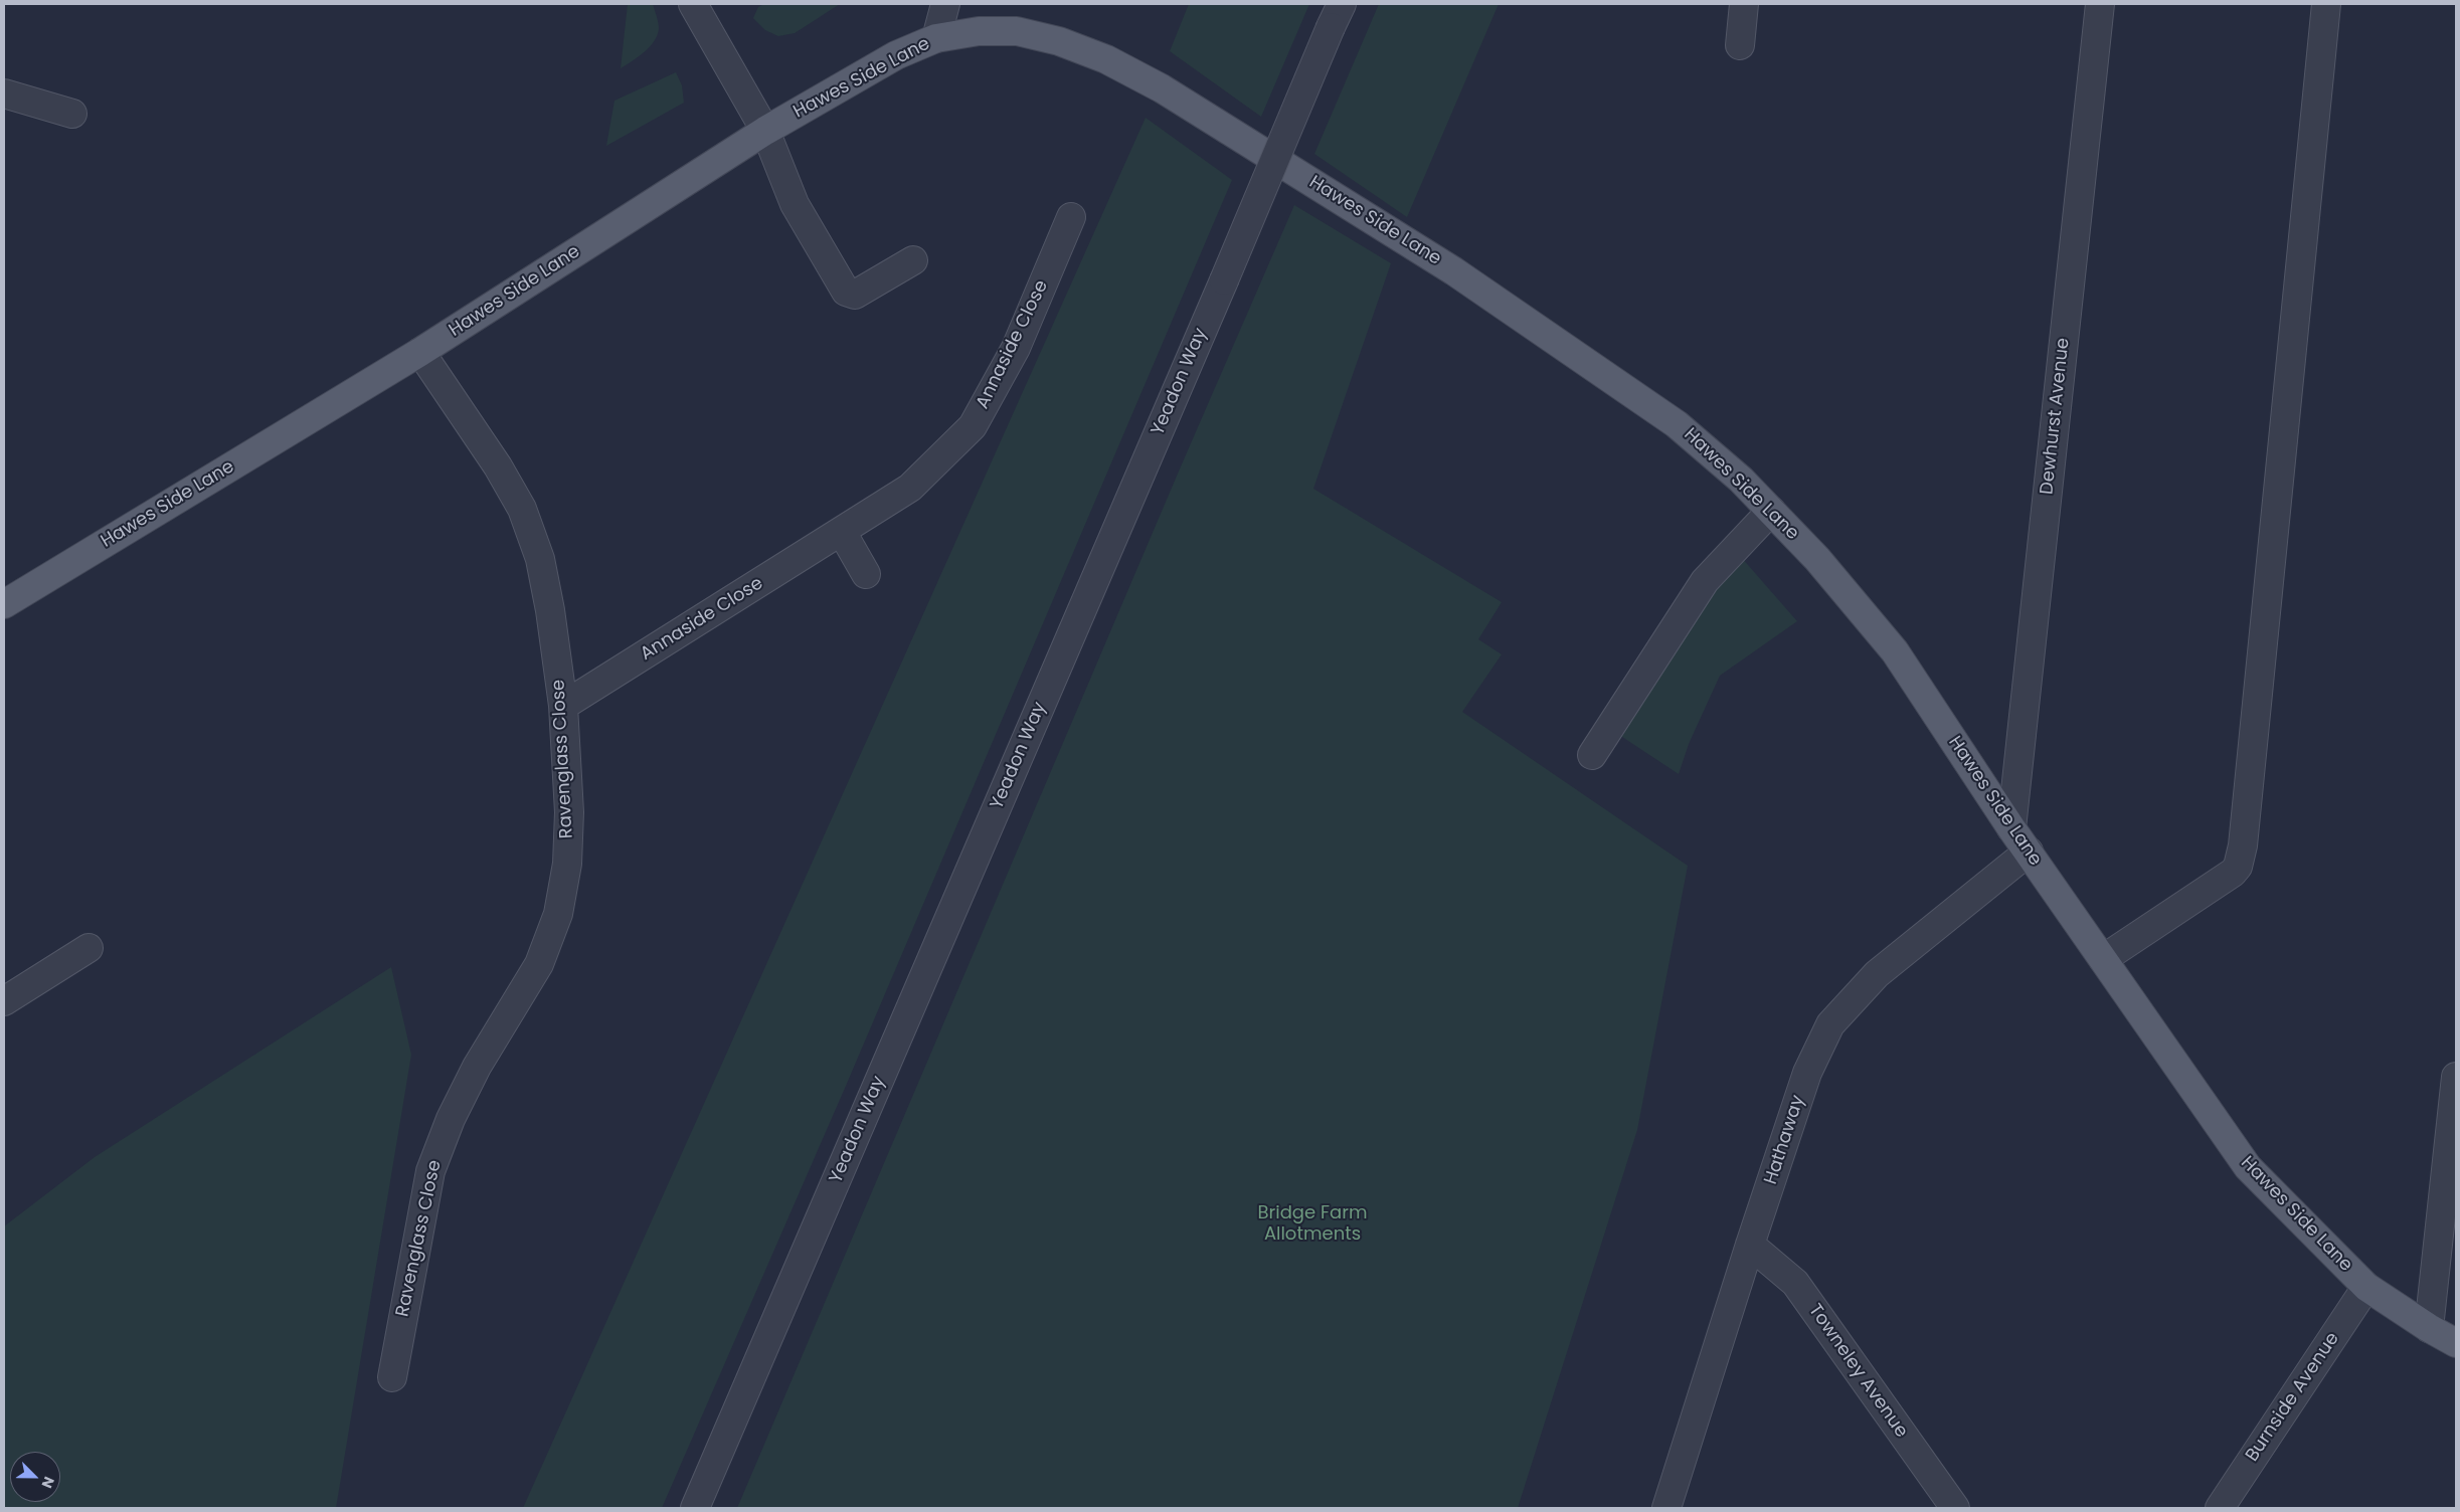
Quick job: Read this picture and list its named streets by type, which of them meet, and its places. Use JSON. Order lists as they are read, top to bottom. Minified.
{"streets":{"main road":["Hawes Side Lane"],"street":["Annaside Close","Yeadon Way","Dewhurst Avenue","Ravenglass Close","Hathaway","Towneley Avenue","Burnside Avenue"]},"crossings":[["Hawes Side Lane","Dewhurst Avenue"],["Hawes Side Lane","Ravenglass Close"],["Hawes Side Lane","Hathaway"],["Hawes Side Lane","Burnside Avenue"],["Annaside Close","Ravenglass Close"],["Hathaway","Towneley Avenue"]],"parks":["Bridge Farm Allotments"],"north":"bottom right"}
